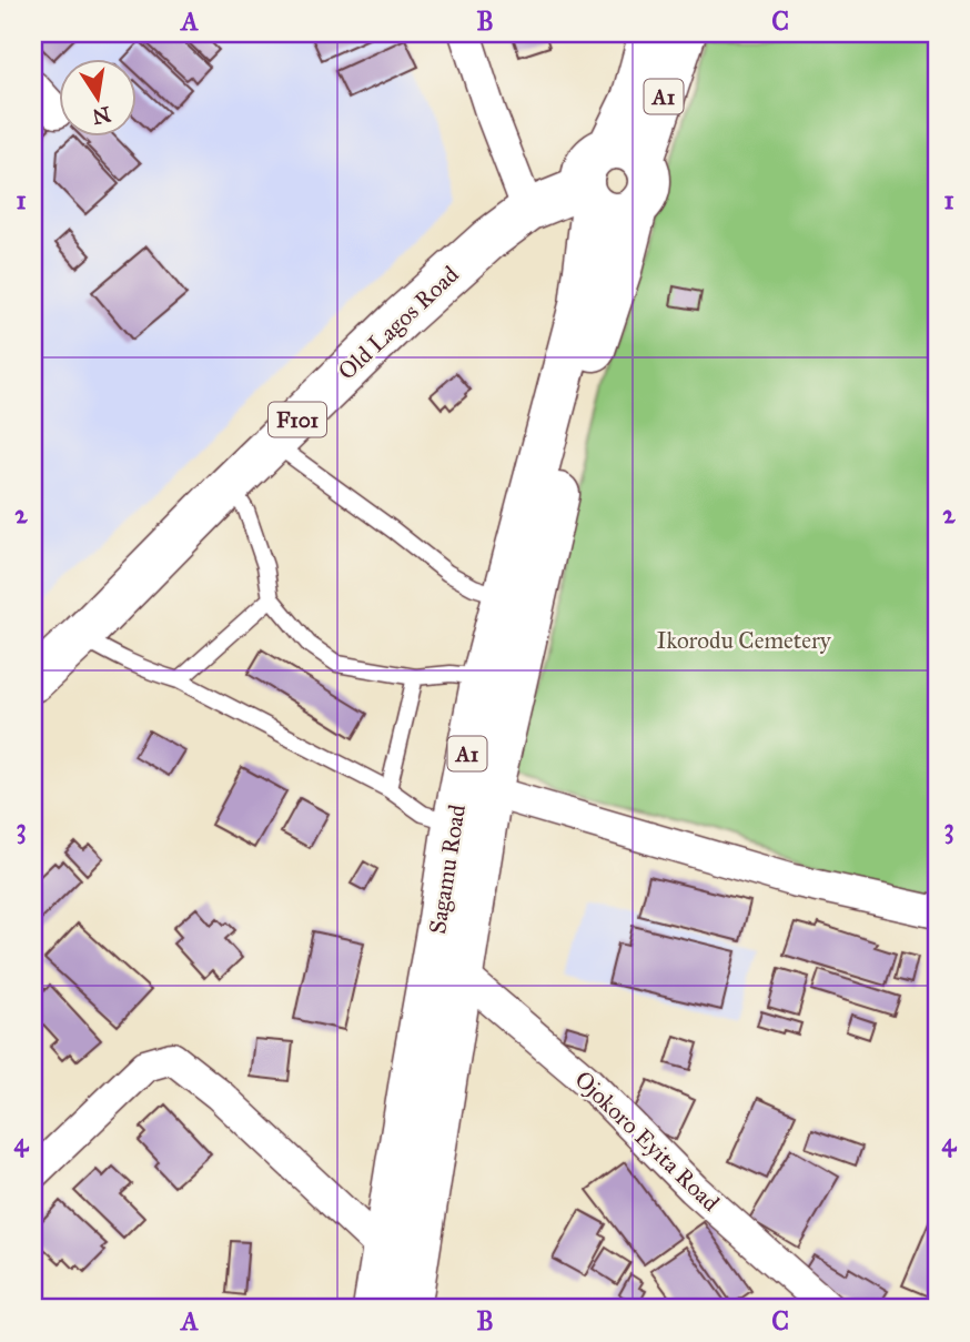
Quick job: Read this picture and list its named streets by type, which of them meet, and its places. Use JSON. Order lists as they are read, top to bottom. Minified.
{"streets":{"main road":["A1","Old Lagos Road","F101","Sagamu Road"],"street":["Ojokoro Eyita Road"]},"crossings":[["A1","Old Lagos Road"],["A1","Sagamu Road"],["Old Lagos Road","Sagamu Road"],["Sagamu Road","Ojokoro Eyita Road"]],"parks":["Ikorodu Cemetery"],"north":"bottom","grid":{"columns":["A","B","C"],"rows":["1","2","3","4"]}}
